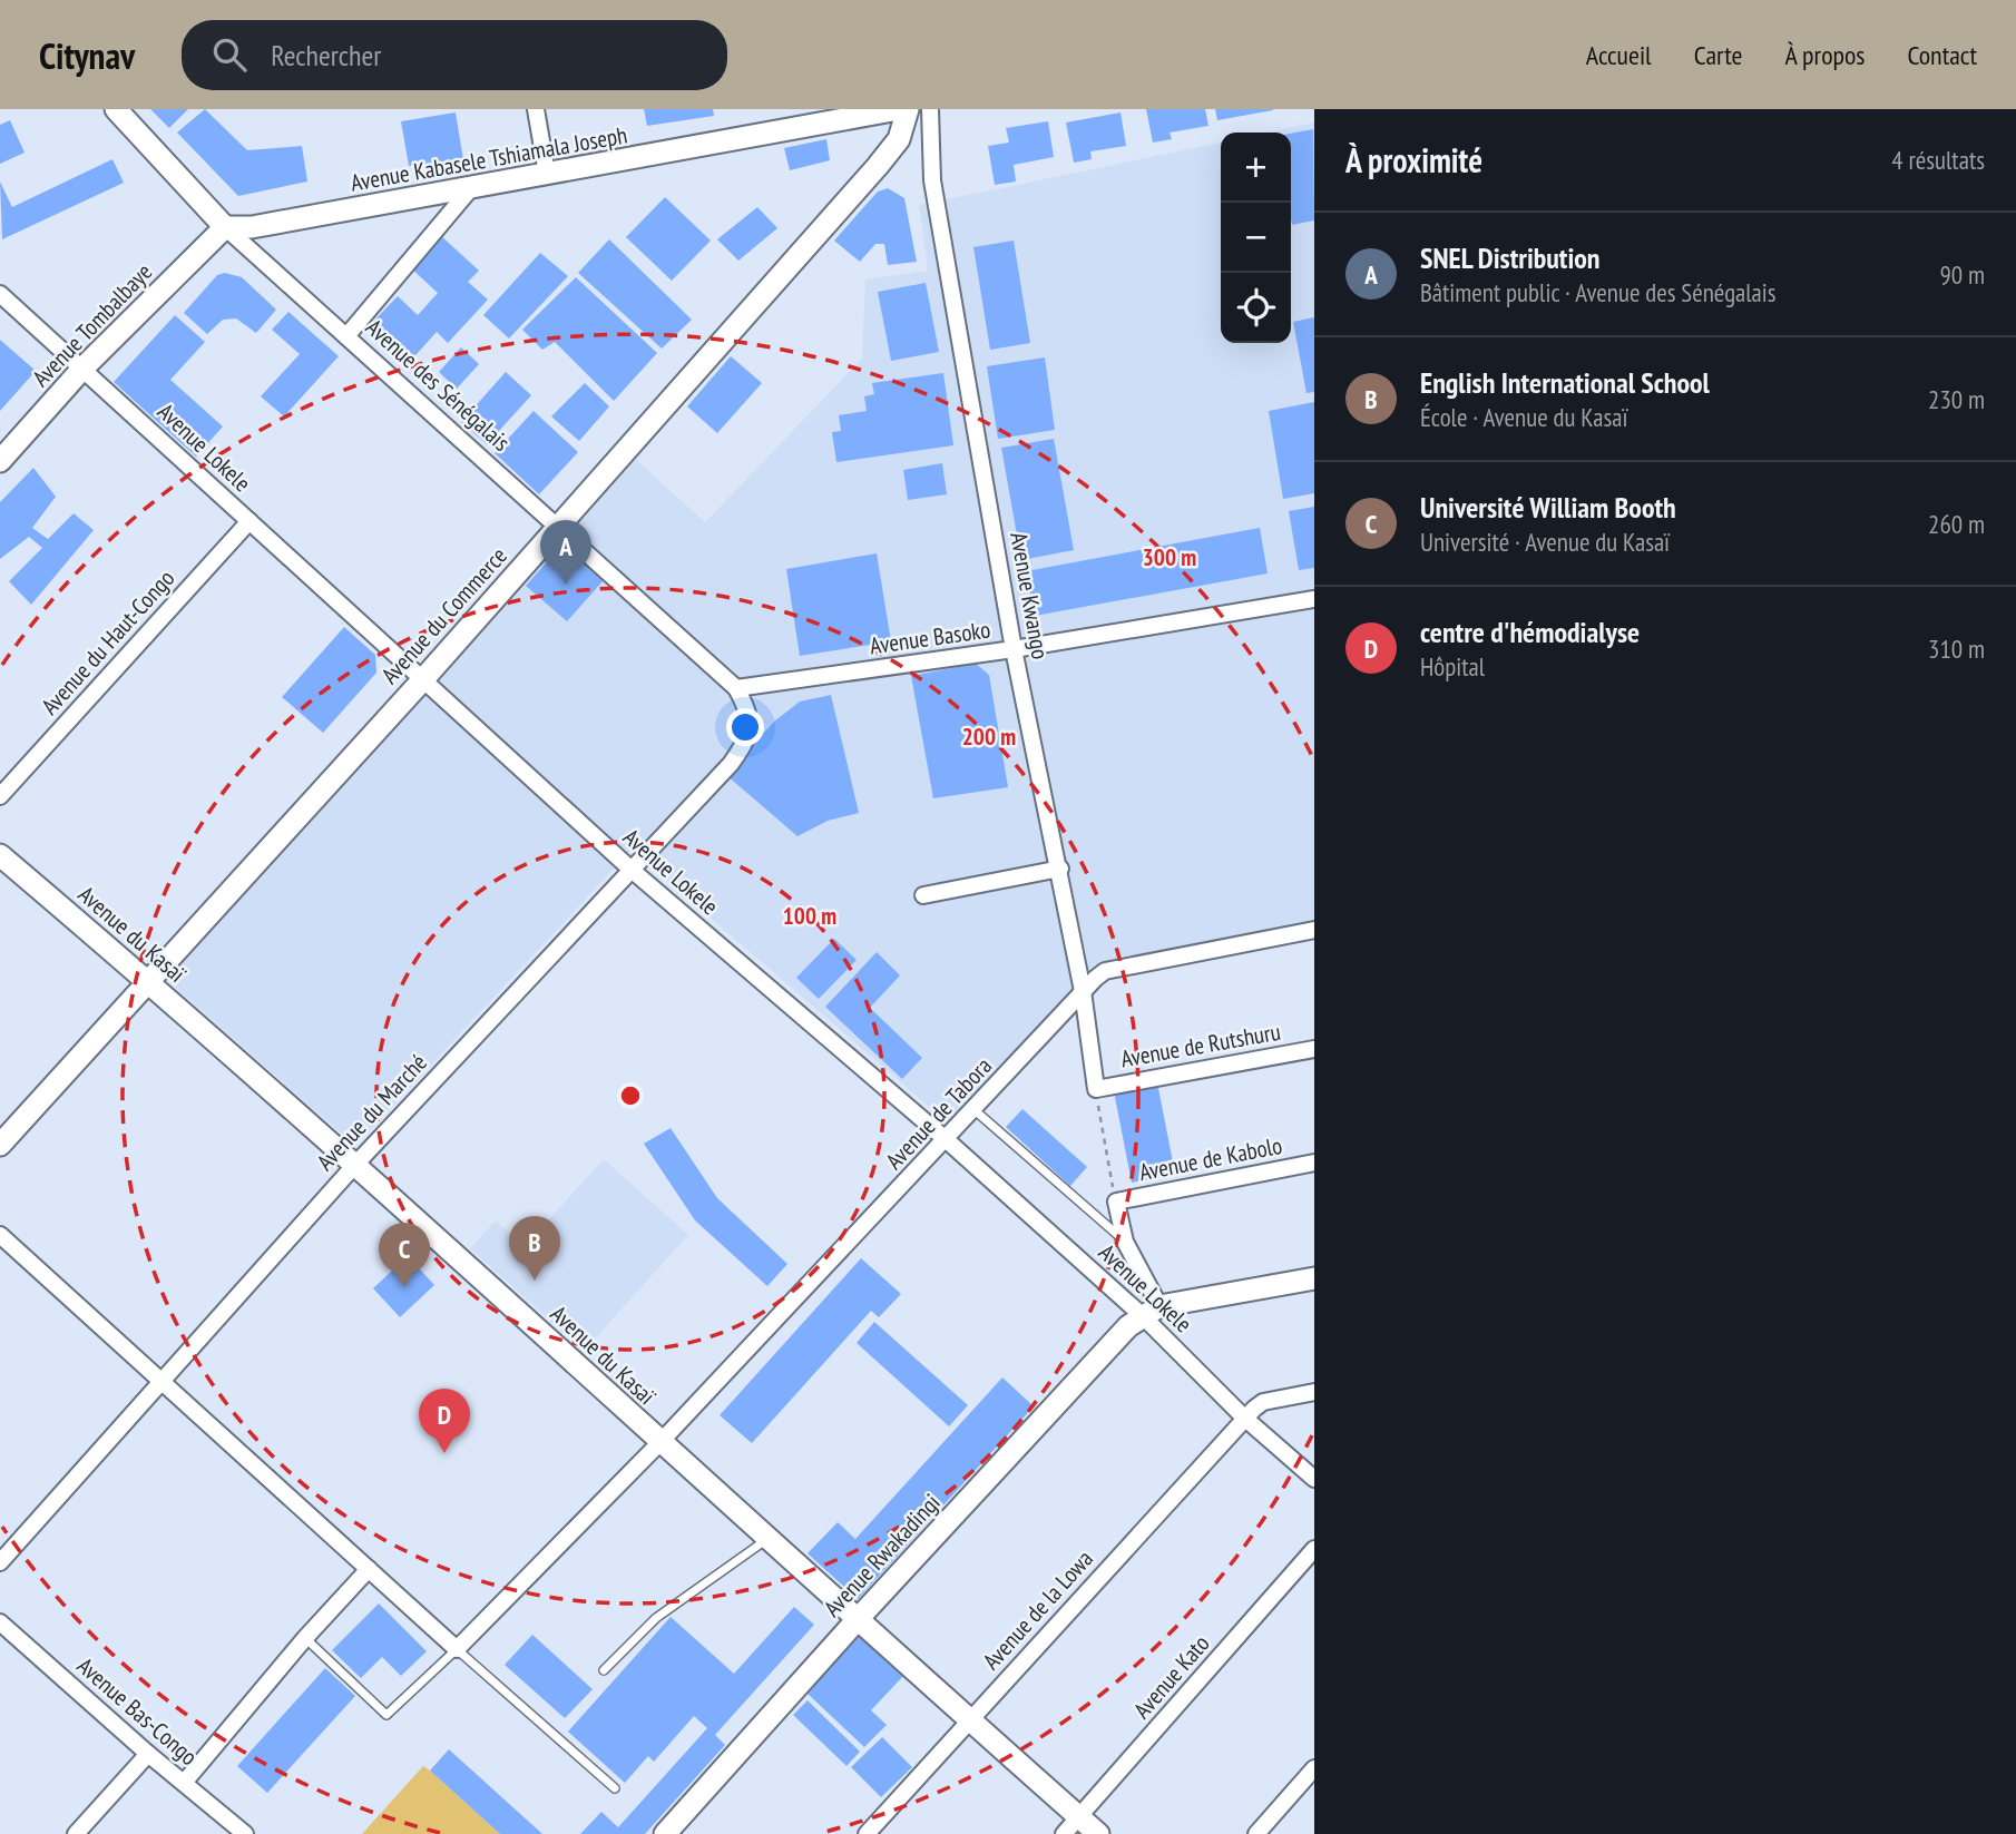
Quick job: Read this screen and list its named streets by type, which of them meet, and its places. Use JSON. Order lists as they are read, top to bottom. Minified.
{"streets":{"street":["Avenue Kabasele Tshiamala Joseph","Avenue Tombalbaye","Avenue des Sénégalais","Avenue Lokele","Avenue Kwango","Avenue du Commerce","Avenue Basoko","Avenue du Haut-Congo","Avenue du Kasaï","Avenue de Rutshuru","Avenue du Marché","Avenue de Tabora","Avenue de Kabolo","Avenue Rwakadingi","Avenue de la Lowa","Avenue Kato","Avenue Bas-Congo"]},"crossings":[["Avenue Kabasele Tshiamala Joseph","Avenue Tombalbaye"],["Avenue Kabasele Tshiamala Joseph","Avenue des Sénégalais"],["Avenue Tombalbaye","Avenue des Sénégalais"],["Avenue Tombalbaye","Avenue Lokele"],["Avenue des Sénégalais","Avenue du Commerce"],["Avenue des Sénégalais","Avenue Basoko"],["Avenue des Sénégalais","Avenue du Marché"],["Avenue Lokele","Avenue du Commerce"],["Avenue Lokele","Avenue du Haut-Congo"],["Avenue Lokele","Avenue du Marché"],["Avenue Lokele","Avenue de Tabora"],["Avenue Lokele","Avenue Rwakadingi"],["Avenue Lokele","Avenue de la Lowa"],["Avenue Kwango","Avenue Basoko"],["Avenue Kwango","Avenue de Rutshuru"],["Avenue Kwango","Avenue de Tabora"],["Avenue du Commerce","Avenue du Kasaï"],["Avenue Basoko","Avenue du Marché"],["Avenue du Kasaï","Avenue du Marché"],["Avenue du Kasaï","Avenue de Tabora"],["Avenue du Kasaï","Avenue Rwakadingi"],["Avenue du Kasaï","Avenue de la Lowa"],["Avenue du Kasaï","Avenue Kato"]],"page":{"header":"Citynav","search":"Rechercher","nav":["Accueil","Carte","À propos","Contact"],"heading":["À proximité","4 résultats"],"map_buttons":["+","−"],"list":[{"mark":"A","name":"SNEL Distribution","note":"Bâtiment public · Avenue des Sénégalais","value":"90 m"},{"mark":"B","name":"English International School","note":"École · Avenue du Kasaï","value":"230 m"},{"mark":"C","name":"Université William Booth","note":"Université · Avenue du Kasaï","value":"260 m"},{"mark":"D","name":"centre d'hémodialyse","note":"Hôpital","value":"310 m"}],"pins":["A","B","C","D"]},"rings":["300 m","200 m","100 m"]}
